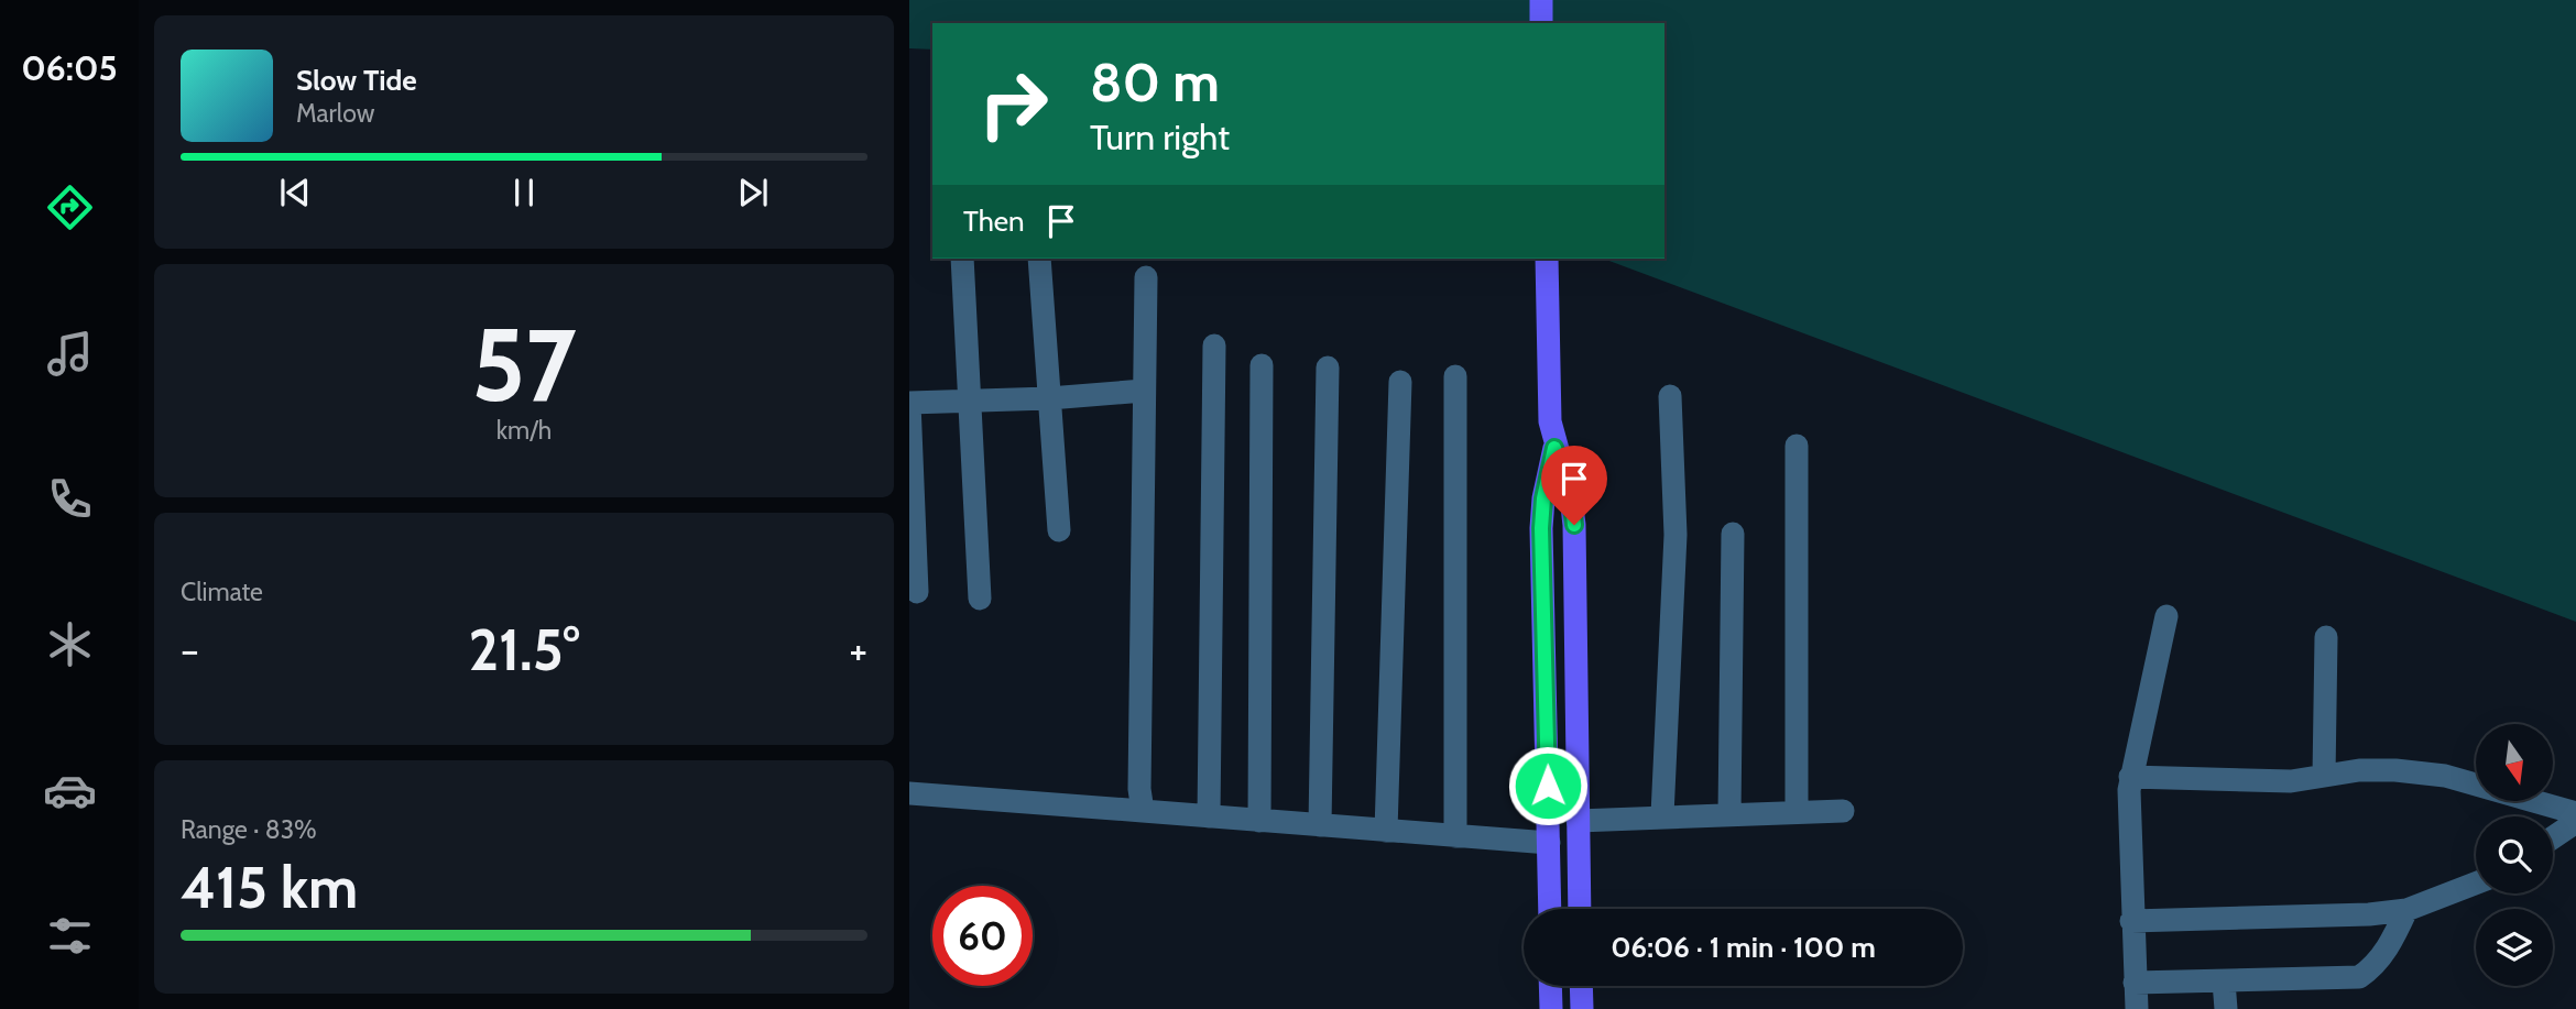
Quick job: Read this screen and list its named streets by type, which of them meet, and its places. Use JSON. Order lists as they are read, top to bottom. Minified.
{"north":"bottom","page":{"tabs":"06:05","turn":["80 m","Turn right"],"song":["Slow Tide","Marlow"],"then":"Then","tile":[["57","km/h"],"Climate",["Range · 83%","415 km"]],"heat":["−","21.5°","+"],"limit":"60","trip":"06:06 · 1 min · 100 m"}}
